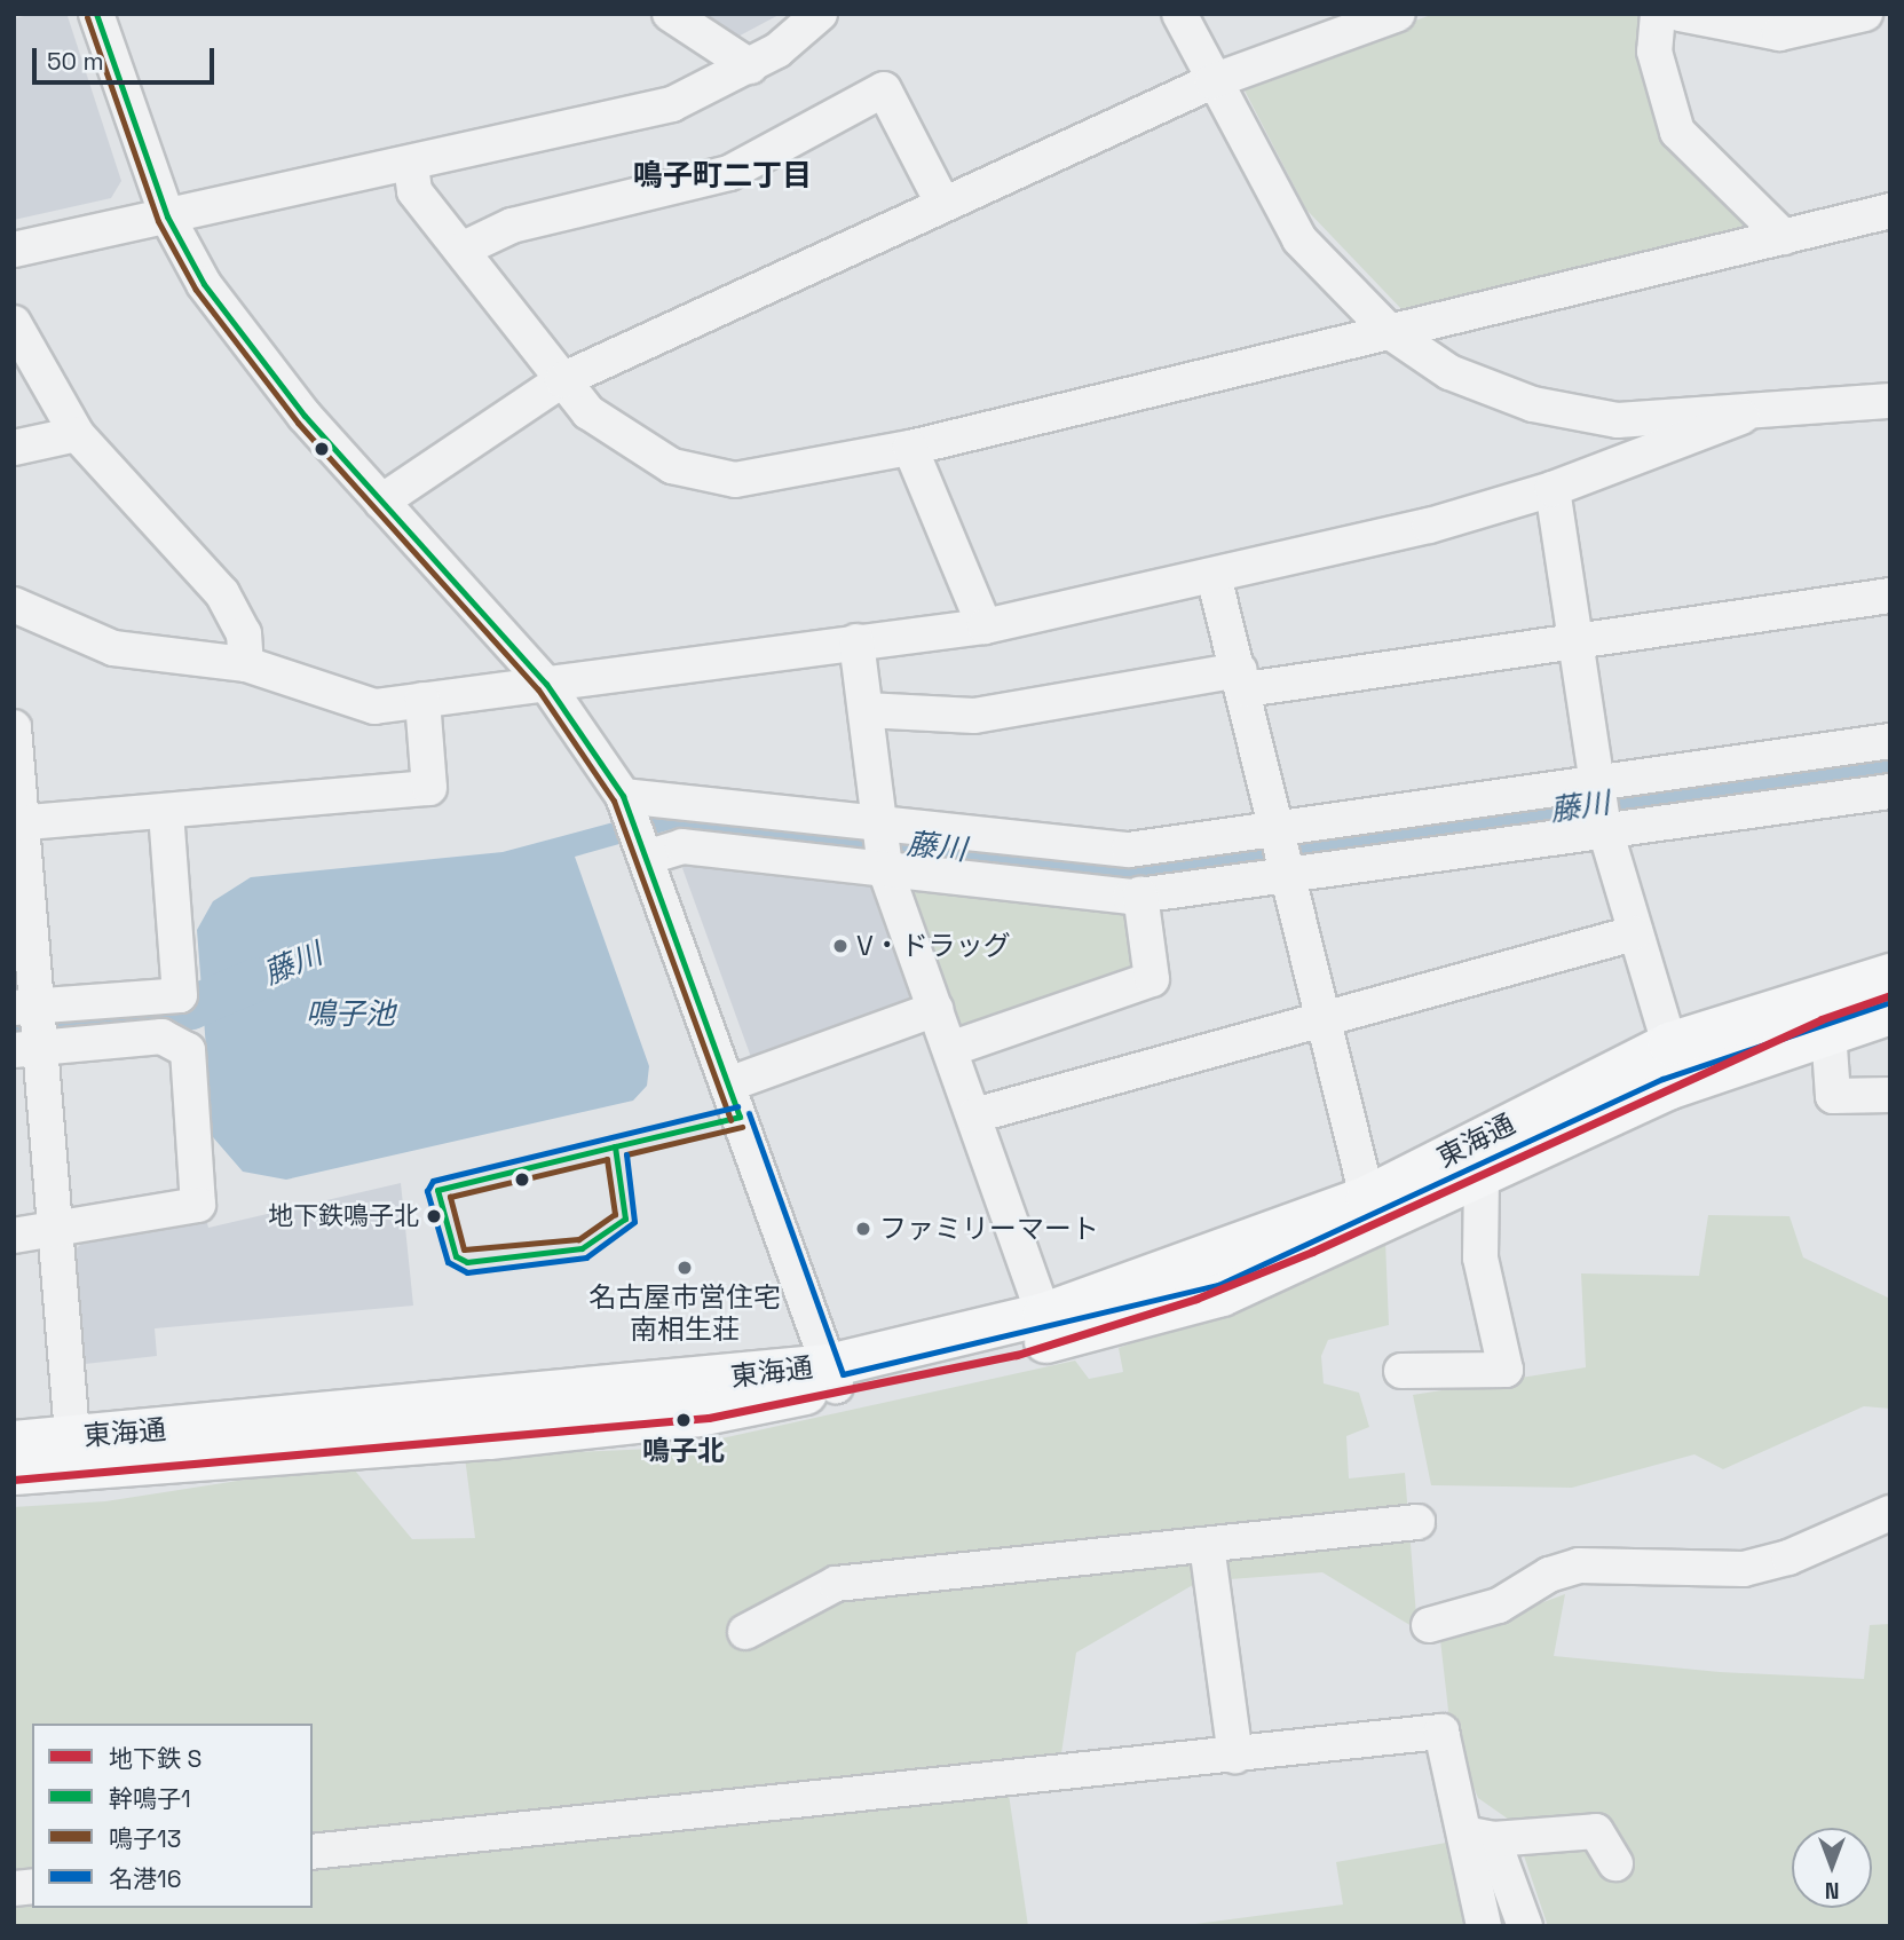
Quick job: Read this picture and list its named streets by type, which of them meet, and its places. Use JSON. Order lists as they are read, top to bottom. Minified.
{"streets":{"main road":["東海通"]},"districts":["鳴子町二丁目"],"water":["藤川","鳴子池"],"places":["V・ドラッグ","地下鉄鳴子北","ファミリーマート","名古屋市営住宅 南相生荘","鳴子北"],"lines":["transit line 幹鳴子1","transit line 鳴子13","metro line S","transit line 名港16"],"legend":["地下鉄 S","幹鳴子1","鳴子13","名港16"],"scale_bar":"50 m","north":"bottom"}
